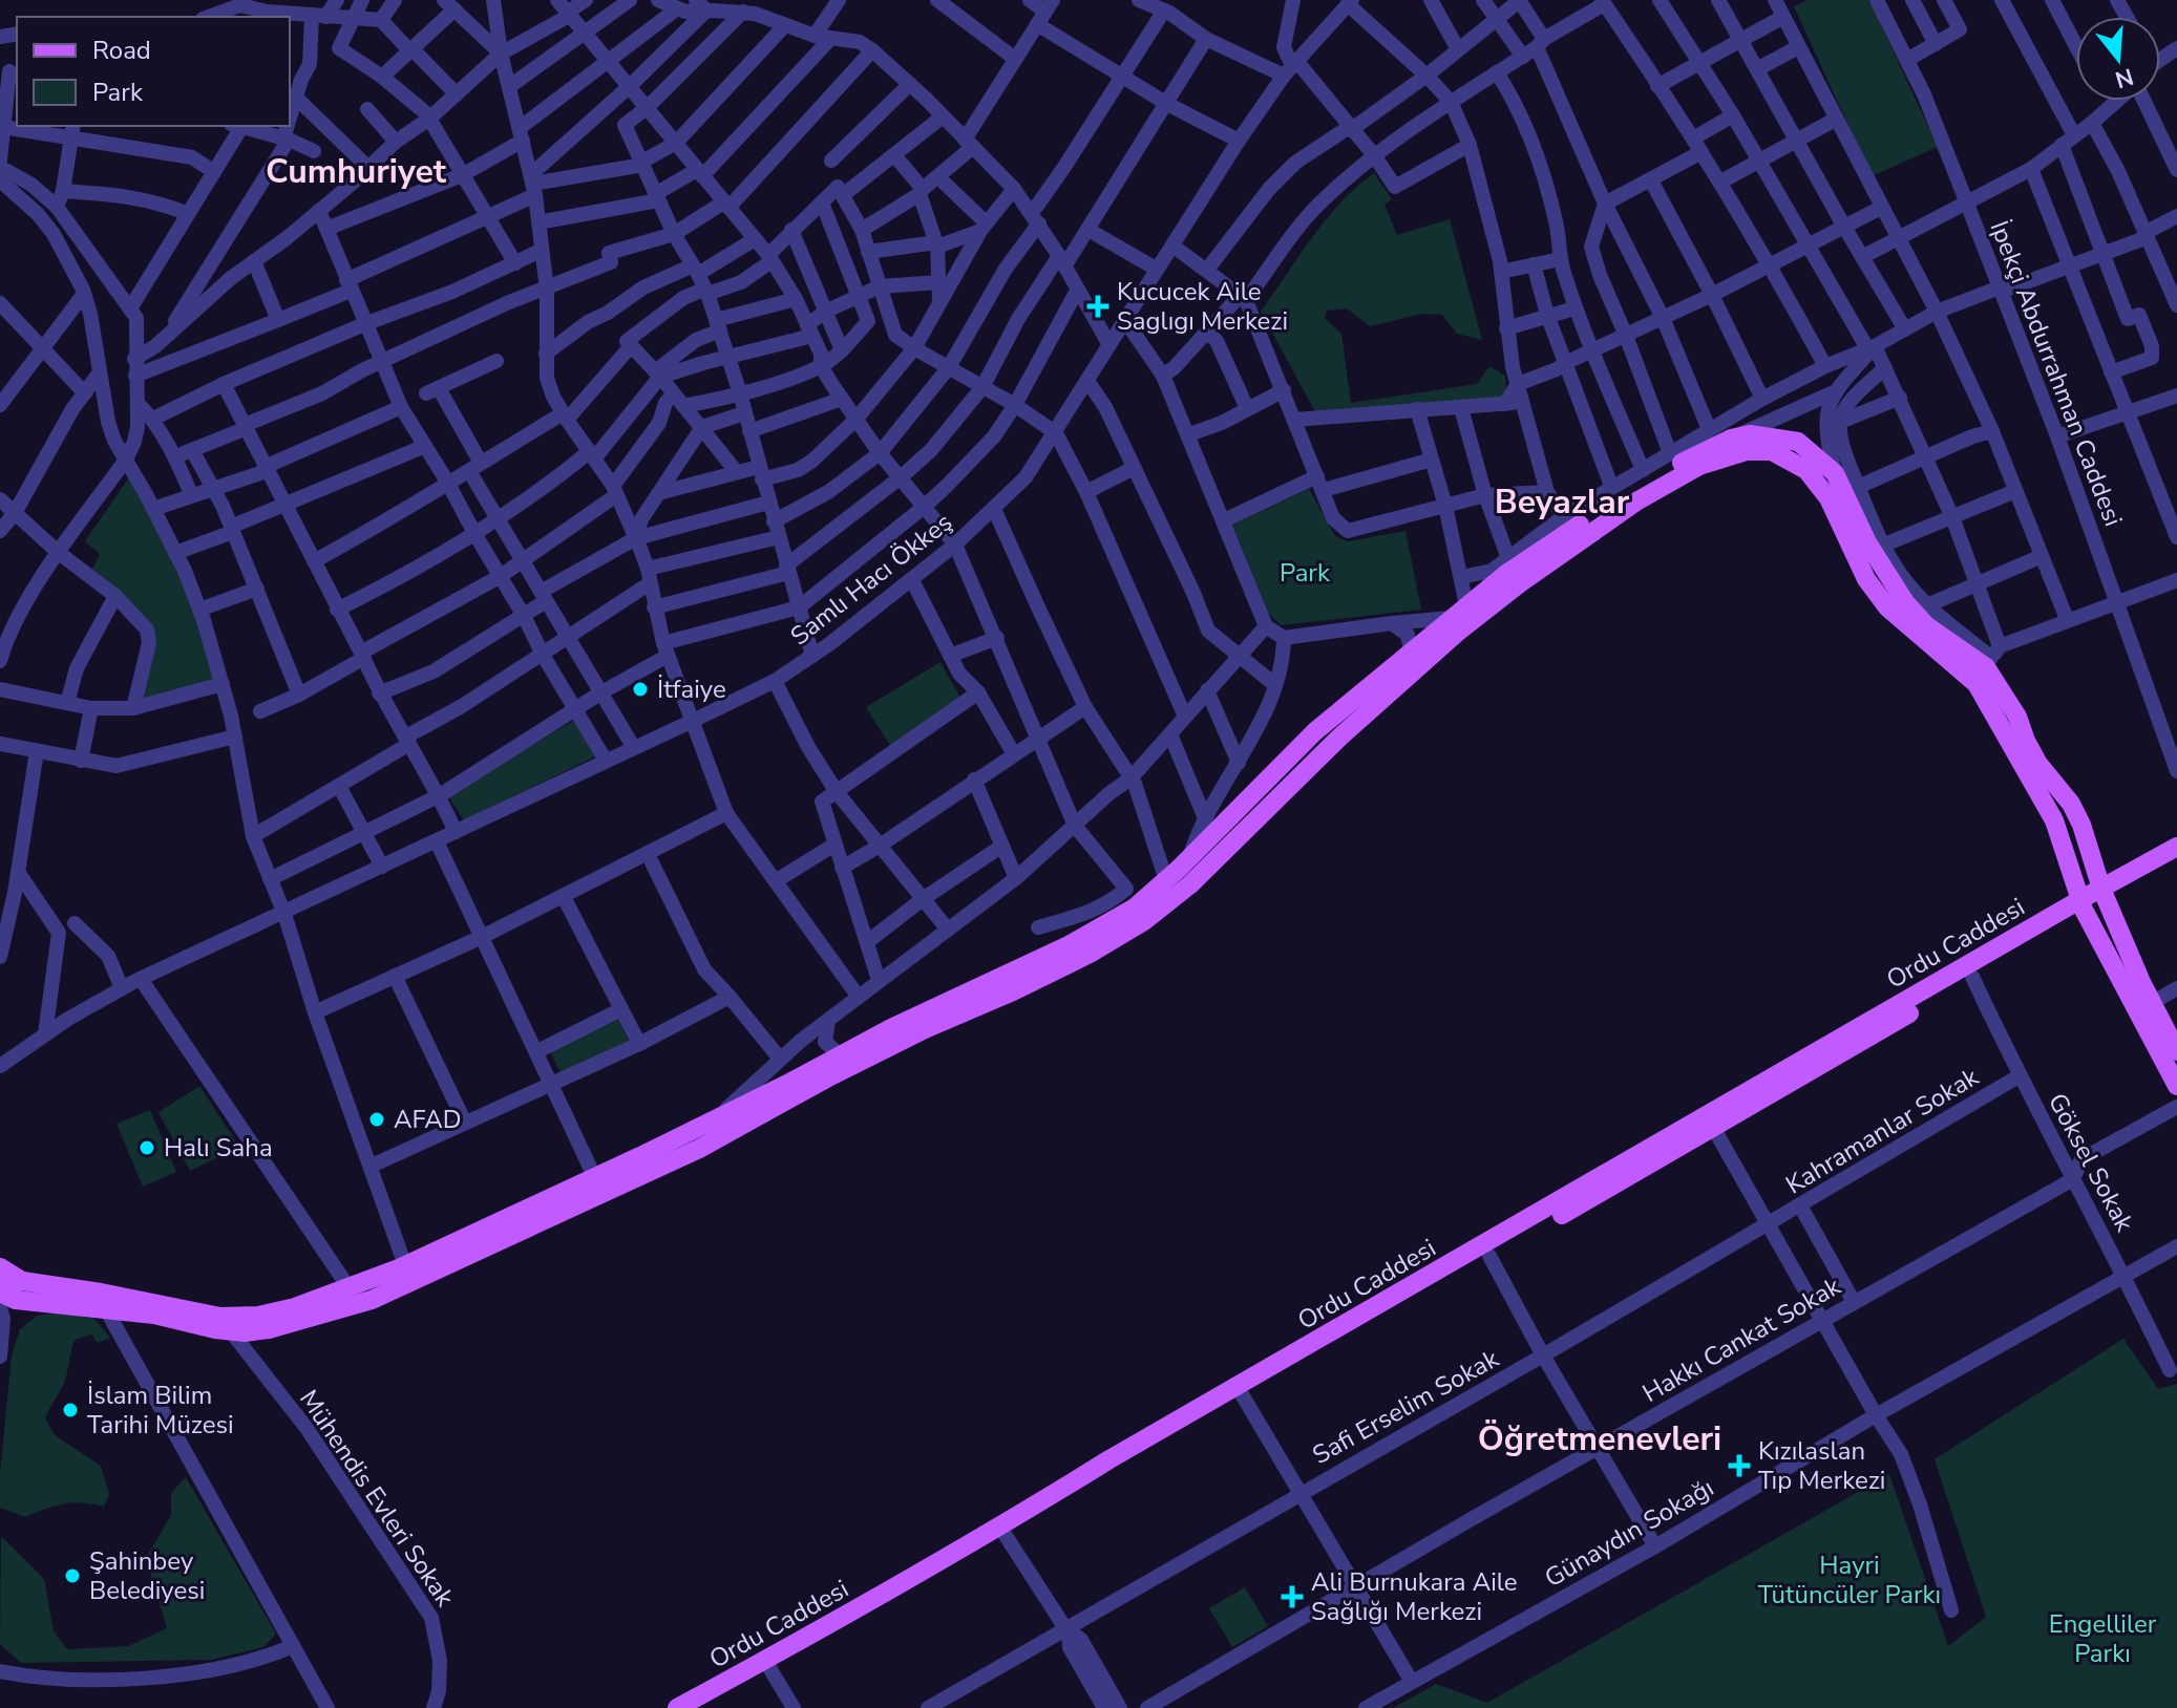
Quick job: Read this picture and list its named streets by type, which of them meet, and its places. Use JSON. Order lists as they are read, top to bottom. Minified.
{"streets":{"main road":["Ordu Caddesi"],"street":["İpekçi Abdurrahman Caddesi","Samlı Hacı Ökkeş","Kahramanlar Sokak","Göksel Sokak","Hakkı Cankat Sokak","Safi Erselim Sokak","Mühendis Evleri Sokak","Günaydın Sokağı"]},"crossings":[["Ordu Caddesi","Göksel Sokak"],["Kahramanlar Sokak","Göksel Sokak"],["Kahramanlar Sokak","Safi Erselim Sokak"],["Göksel Sokak","Hakkı Cankat Sokak"],["Göksel Sokak","Günaydın Sokağı"]],"districts":["Cumhuriyet","Beyazlar","Öğretmenevleri"],"parks":["Park","Hayri Tütüncüler Parkı","Engelliler Parkı"],"places":{"health":["Kucucek Aile Saglıgı Merkezi","Kızılaslan Tıp Merkezi","Ali Burnukara Aile Sağlığı Merkezi"],"other":["İtfaiye","AFAD","Halı Saha","İslam Bilim Tarihi Müzesi","Şahinbey Belediyesi"]},"legend":["Road","Park"],"north":"bottom"}
